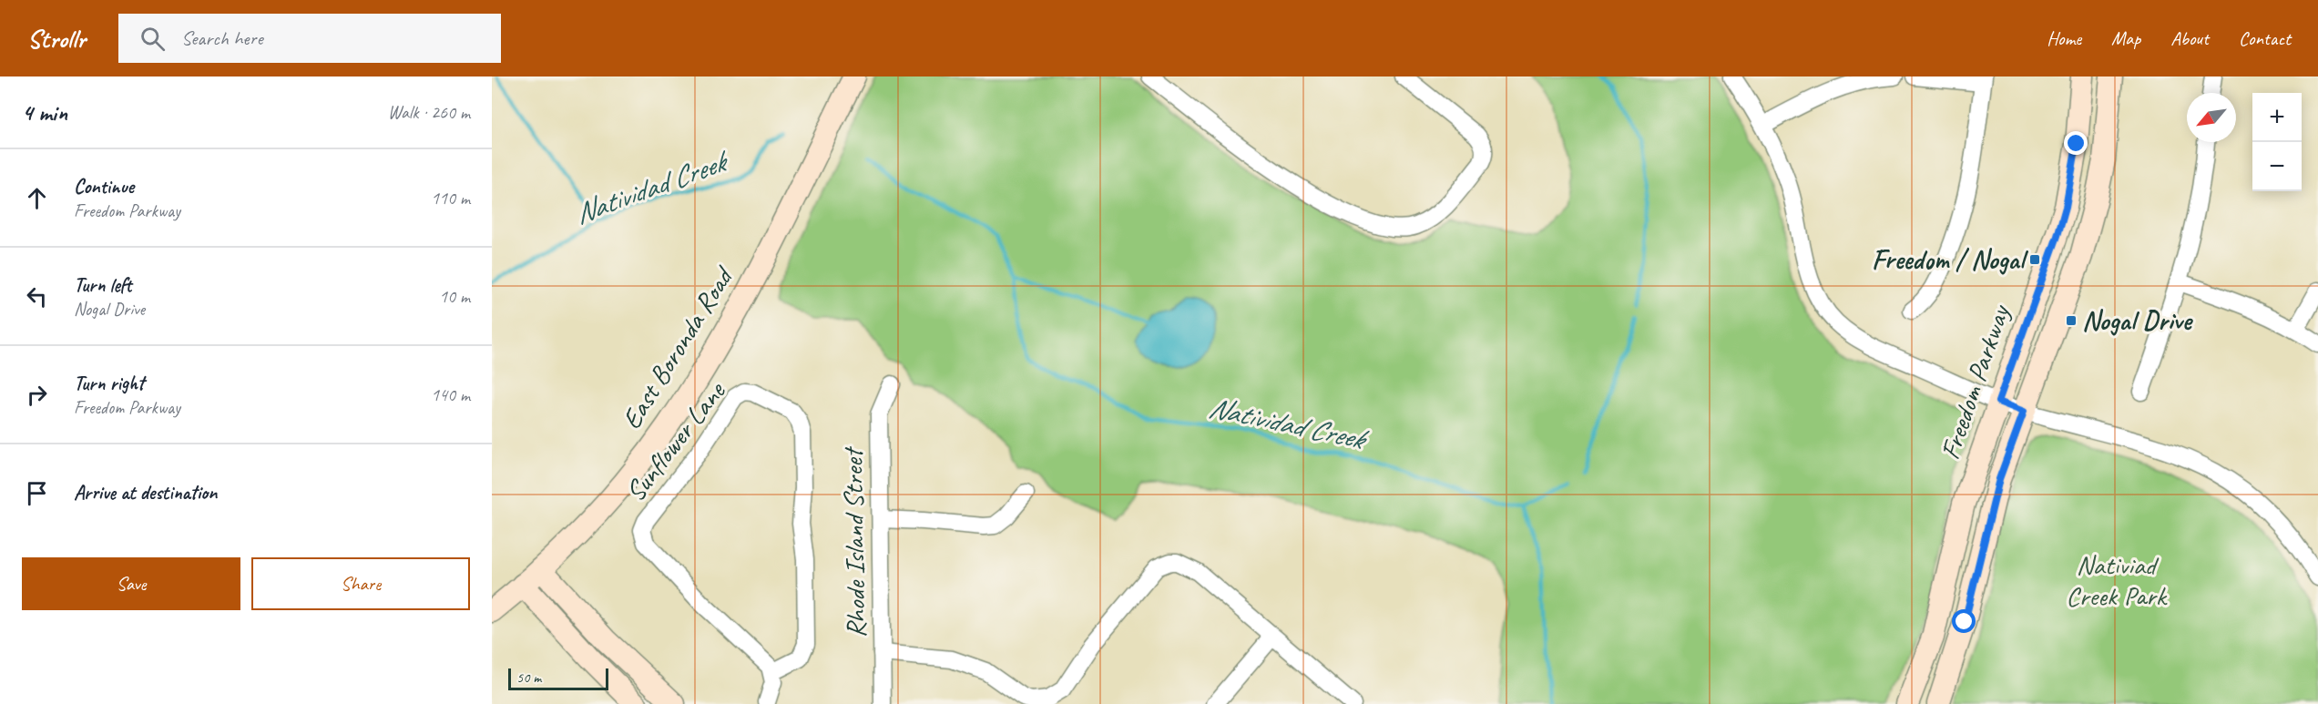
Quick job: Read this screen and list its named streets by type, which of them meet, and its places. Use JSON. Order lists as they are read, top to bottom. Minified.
{"streets":{"main road":["East Boronda Road","Freedom Parkway"],"street":["Sunflower Lane","Rhode Island Street"]},"water":["Natividad Creek"],"parks":["Nativiad Creek Park"],"places":{"transit":["Freedom / Nogal","Nogal Drive"]},"scale_bar":"50 m","north":"bottom left","page":{"header":"Strollr","search":"Search here","nav":["Home","Map","About","Contact"],"heading":["4 min","Walk · 260 m"],"map_buttons":["+","−"],"list":[["Continue","Freedom Parkway","110 m"],["Turn left","Nogal Drive","10 m"],["Turn right","Freedom Parkway","140 m"],"Arrive at destination"],"buttons":["Save","Share"],"scale":"50 m"}}
